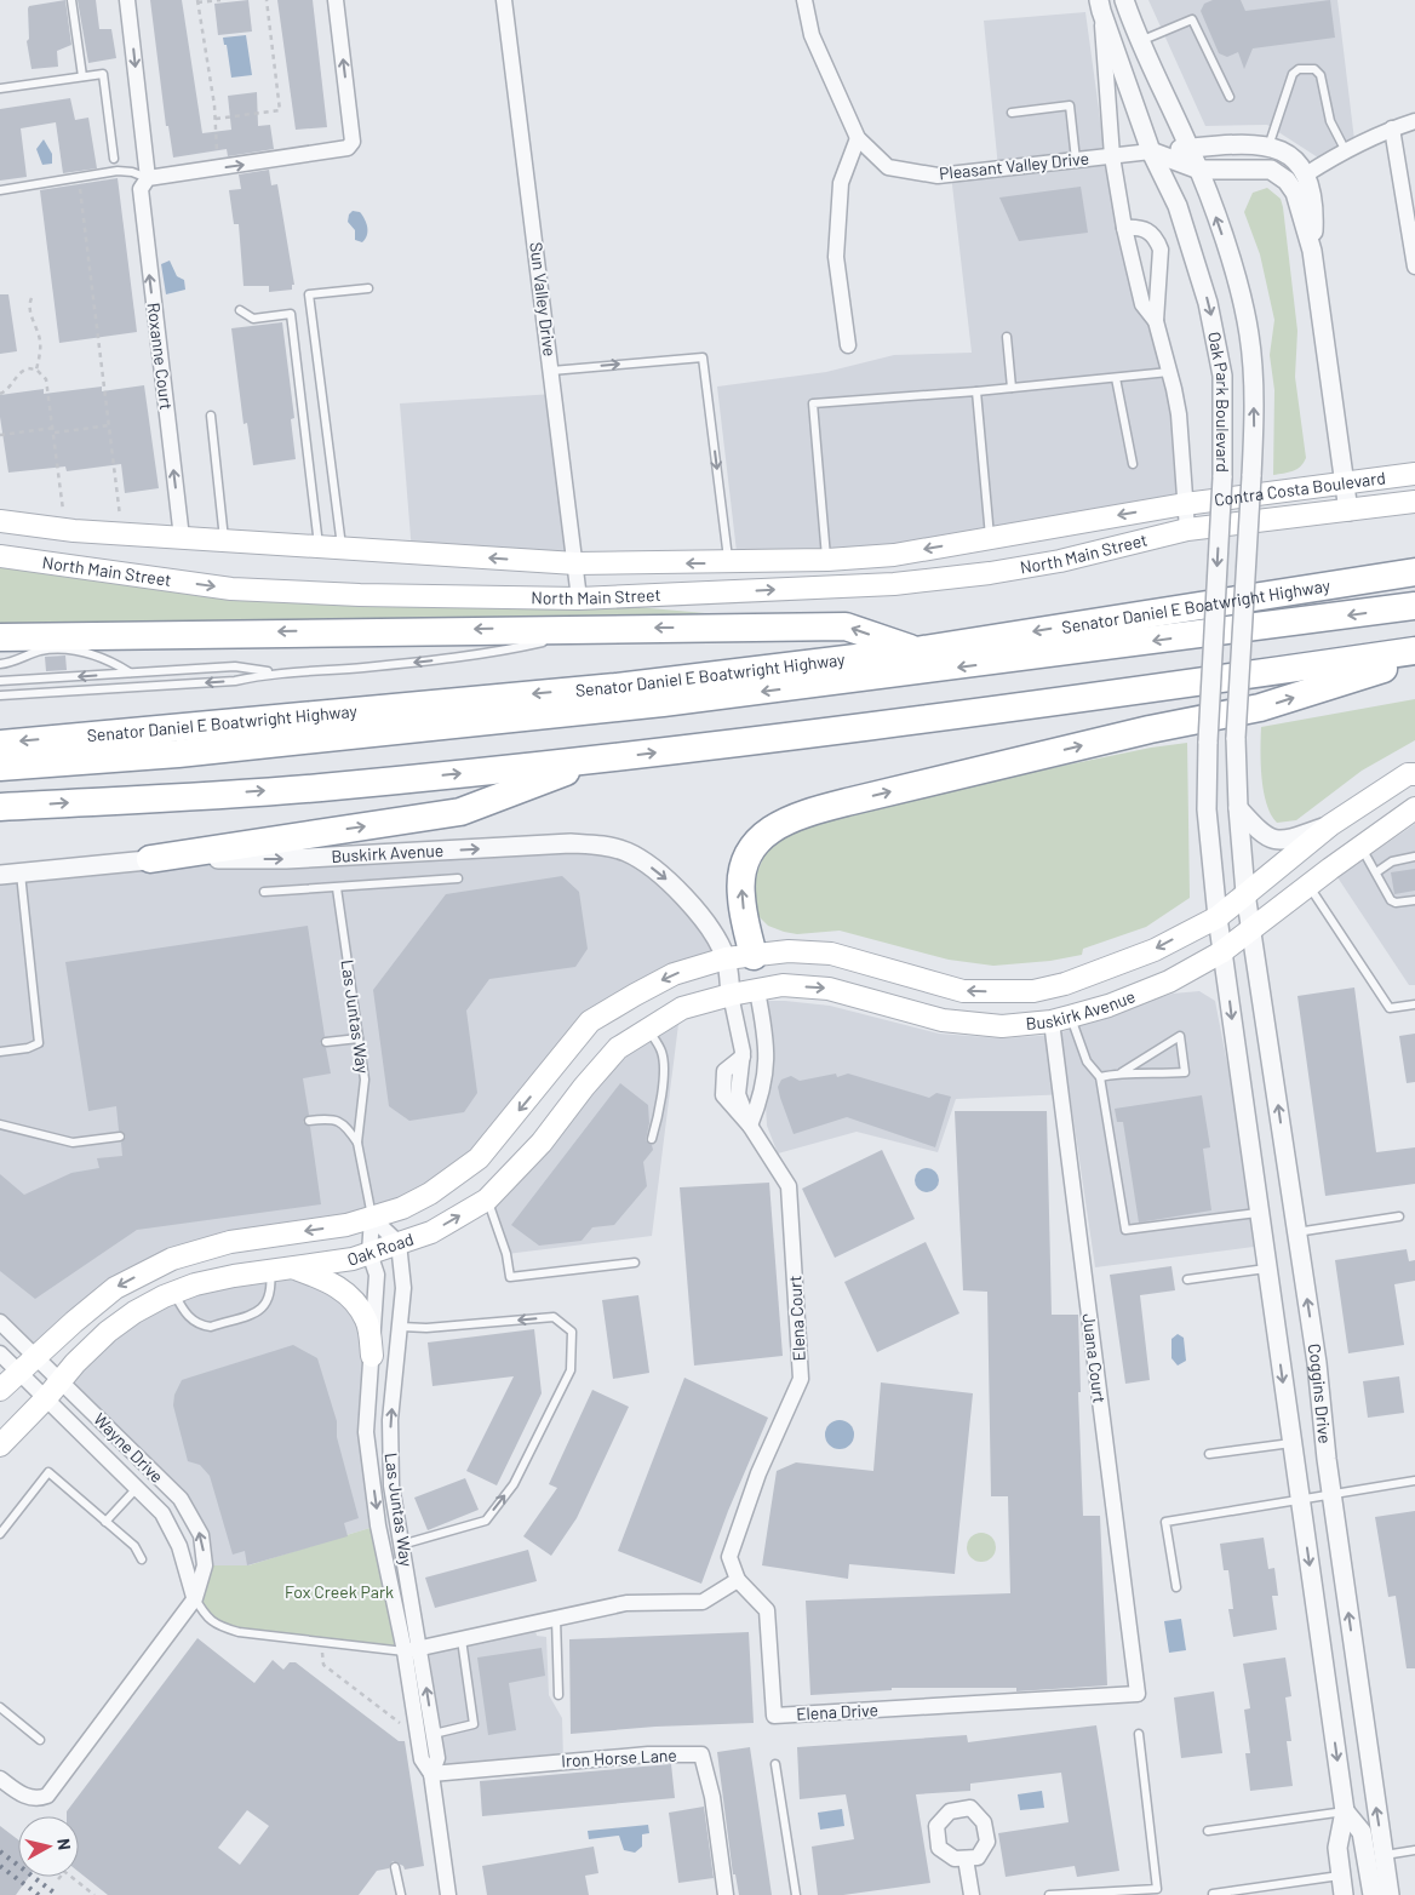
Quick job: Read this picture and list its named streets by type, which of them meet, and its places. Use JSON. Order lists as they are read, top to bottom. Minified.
{"streets":{"highway":["Senator Daniel E Boatwright Highway"],"main road":["Contra Costa Boulevard","North Main Street","Buskirk Avenue","Oak Road"],"street":["Pleasant Valley Drive","Sun Valley Drive","Roxanne Court","Oak Park Boulevard","Las Juntas Way","Elena Court","Juana Court","Coggins Drive","Wayne Drive","Elena Drive","Iron Horse Lane"]},"crossings":[["Pleasant Valley Drive","Oak Park Boulevard"],["Sun Valley Drive","North Main Street"],["Roxanne Court","North Main Street"],["Oak Park Boulevard","Contra Costa Boulevard"],["Oak Park Boulevard","North Main Street"],["Oak Park Boulevard","Buskirk Avenue"],["Oak Park Boulevard","Coggins Drive"],["Contra Costa Boulevard","North Main Street"],["Buskirk Avenue","Oak Road"],["Buskirk Avenue","Elena Court"],["Buskirk Avenue","Juana Court"],["Buskirk Avenue","Coggins Drive"],["Las Juntas Way","Oak Road"],["Las Juntas Way","Iron Horse Lane"],["Oak Road","Elena Court"],["Oak Road","Wayne Drive"],["Elena Court","Elena Drive"],["Juana Court","Elena Drive"]],"parks":["Fox Creek Park"],"north":"right"}
